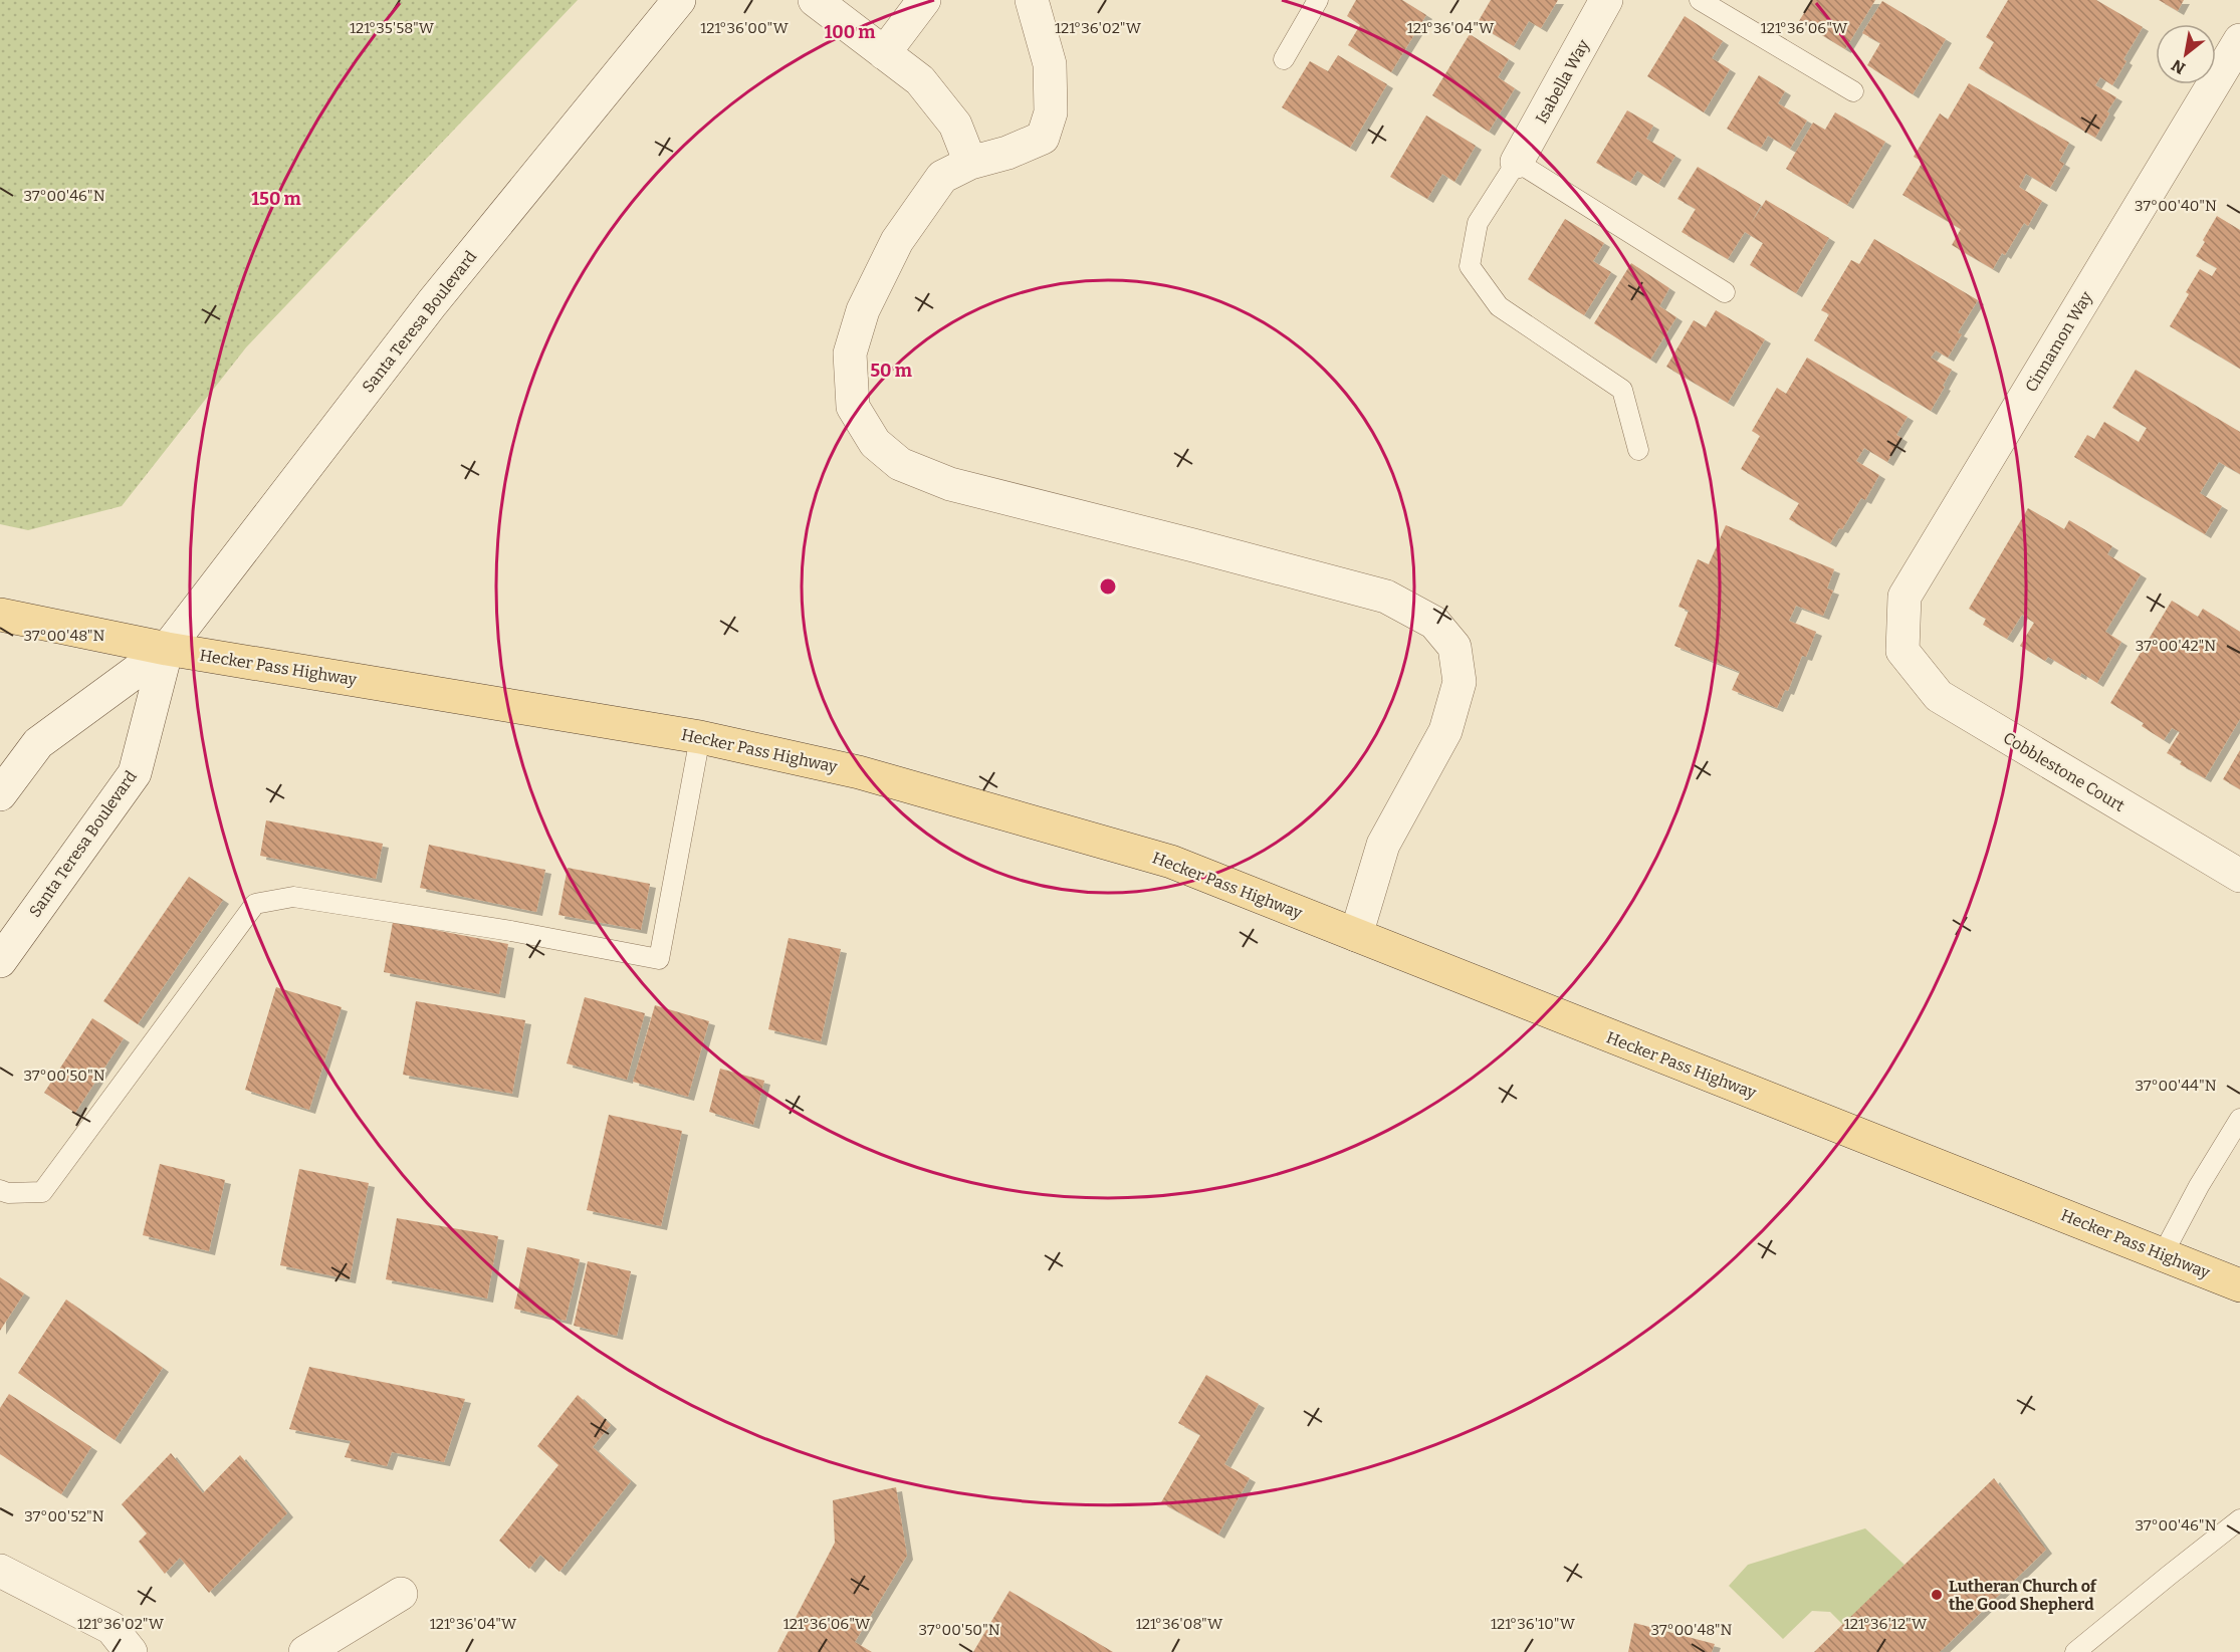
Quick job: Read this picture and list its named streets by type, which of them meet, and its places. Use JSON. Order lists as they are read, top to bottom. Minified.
{"streets":{"main road":["Hecker Pass Highway"],"street":["Isabella Way","Santa Teresa Boulevard","Cinnamon Way","Cobblestone Court"]},"crossings":[["Santa Teresa Boulevard","Hecker Pass Highway"],["Cinnamon Way","Cobblestone Court"]],"places":["Lutheran Church of the Good Shepherd"],"north":"bottom left","coordinates":["121°36'00\"W","121°35'58\"W","121°36'02\"W","121°36'04\"W","121°36'06\"W","37°00'46\"N","37°00'40\"N","37°00'48\"N","37°00'42\"N","37°00'50\"N","37°00'44\"N","37°00'52\"N","121°36'08\"W","121°36'10\"W","121°36'12\"W"],"rings":["100 m","150 m","50 m"]}
